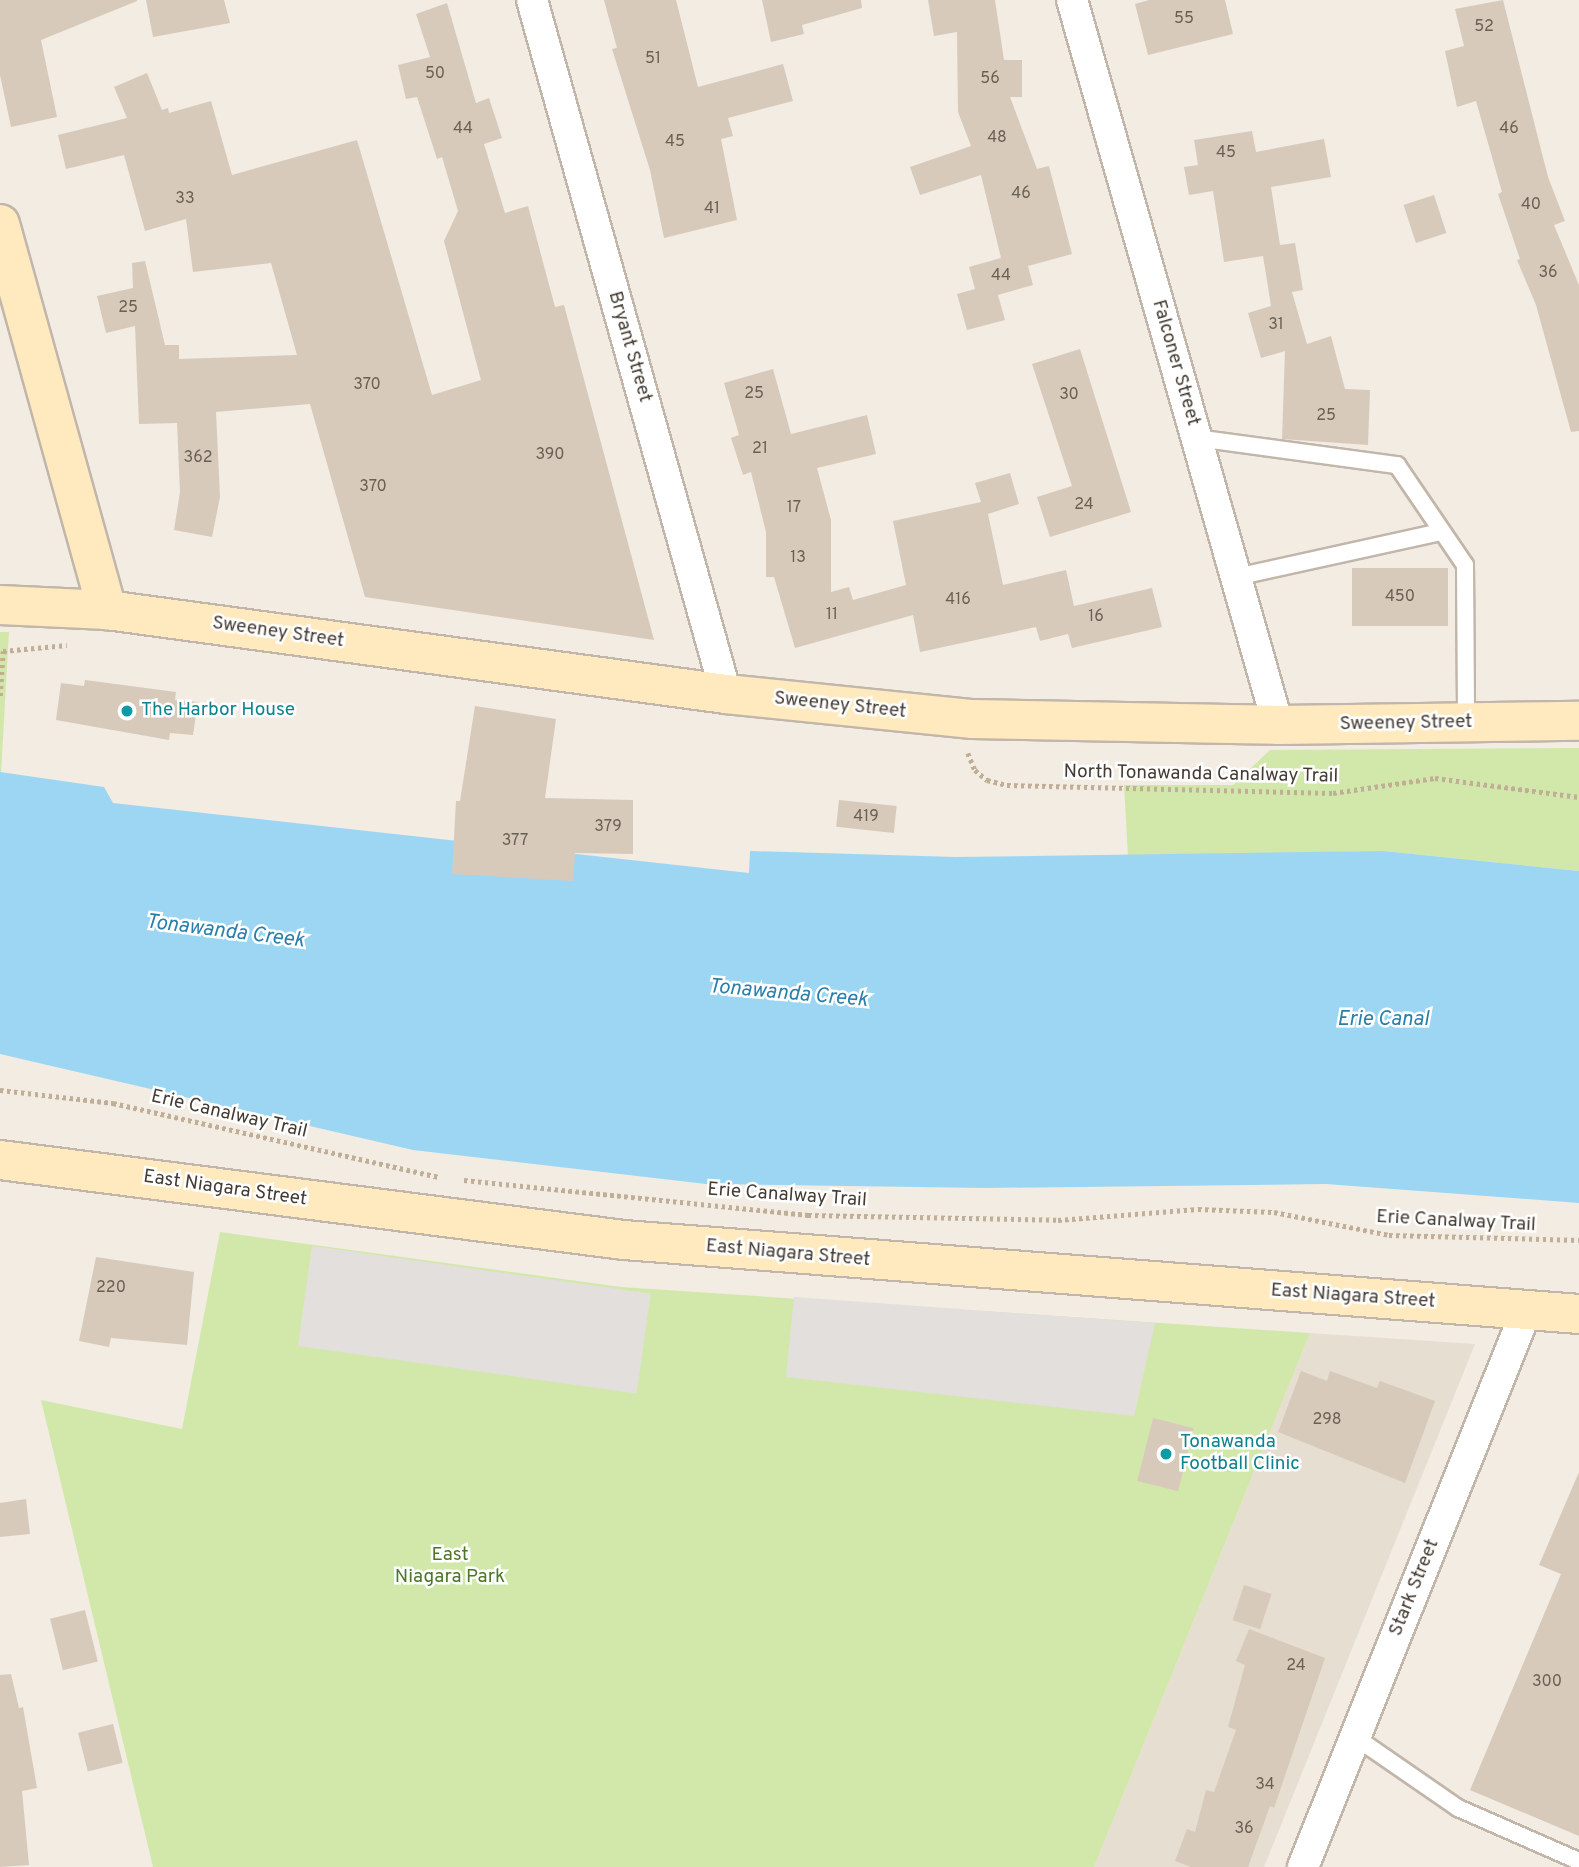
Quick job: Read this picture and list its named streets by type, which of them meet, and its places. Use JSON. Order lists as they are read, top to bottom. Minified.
{"streets":{"street":["Bryant Street","Falconer Street","Sweeney Street","East Niagara Street","Stark Street"],"path":["North Tonawanda Canalway Trail","Erie Canalway Trail"]},"crossings":[["Bryant Street","Sweeney Street"],["Falconer Street","Sweeney Street"],["East Niagara Street","Stark Street"]],"water":["Tonawanda Creek","Erie Canal"],"parks":["East Niagara Park"],"places":["The Harbor House","Tonawanda Football Clinic"],"house_numbers":["55","52","51","50","56","44","46","48","45","45","46","33","40","41","36","44","25","31","370","25","30","25","21","390","362","370","24","17","13","450","416","11","16","419","379","377","220","298","24","300","34","36"]}
